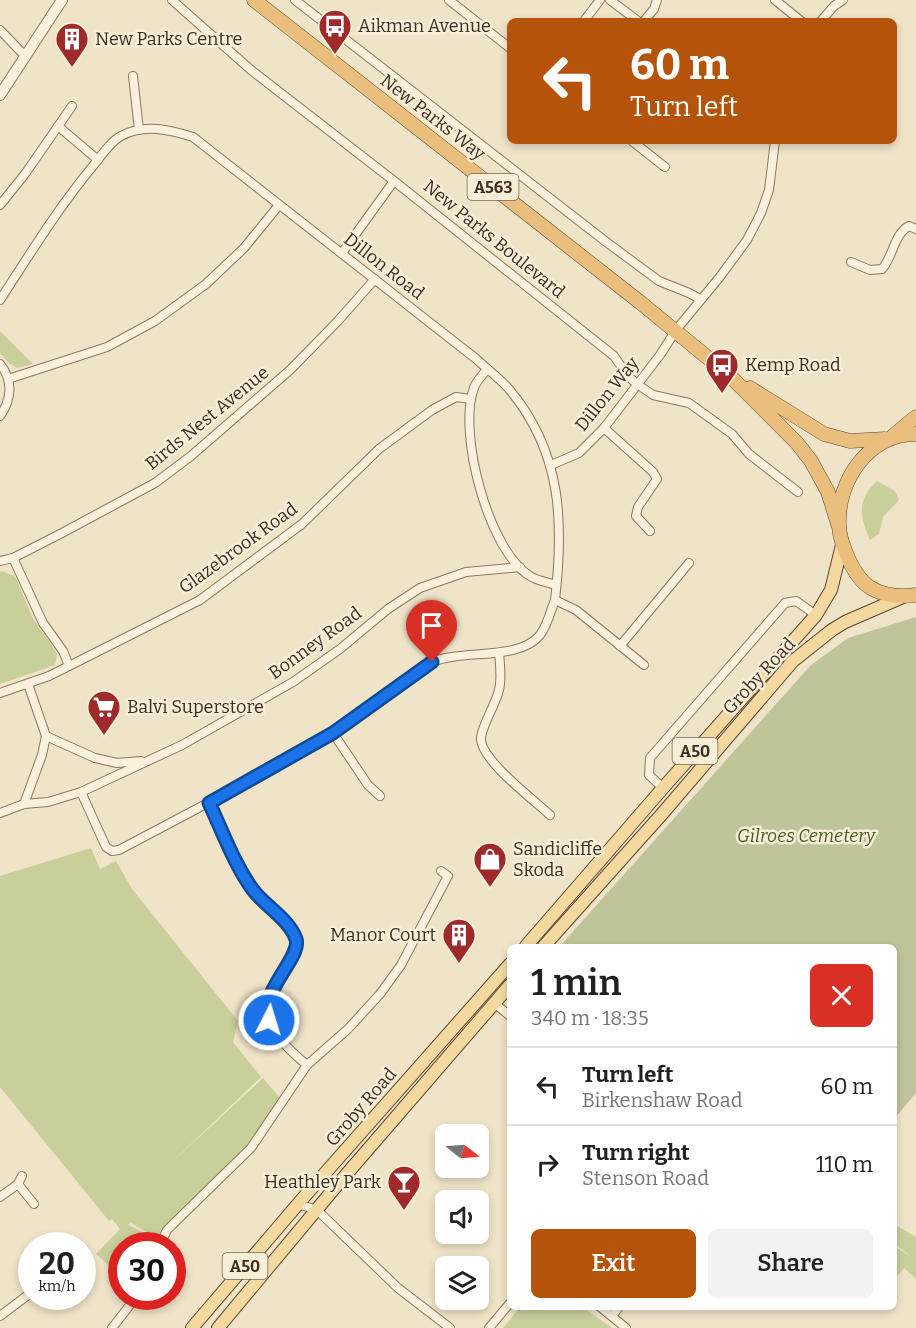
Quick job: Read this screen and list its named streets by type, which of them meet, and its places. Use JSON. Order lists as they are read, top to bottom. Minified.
{"streets":{"highway":["New Parks Way","A563","A50"],"main road":["Groby Road"],"street":["New Parks Boulevard","Dillon Road","Dillon Way","Birds Nest Avenue","Glazebrook Road","Bonney Road"]},"crossings":[["New Parks Way","Dillon Way"],["New Parks Way","A50"],["New Parks Boulevard","Dillon Way"],["Dillon Road","Dillon Way"],["Dillon Road","Birds Nest Avenue"],["Dillon Road","Bonney Road"],["Groby Road","A50"]],"parks":["Gilroes Cemetery"],"places":{"bus stop":["Aikman Avenue","Kemp Road"],"building":["New Parks Centre","Manor Court"],"supermarket":["Balvi Superstore"],"shop":["Sandicliffe Skoda"],"bar":["Heathley Park"]},"north":"right","page":{"turn":["60 m","Turn left"],"heading":["1 min","340 m · 18:35"],"list":[{"name":"Turn left","note":"Birkenshaw Road","value":"60 m"},{"name":"Turn right","note":"Stenson Road","value":"110 m"}],"buttons":["Exit","Share"],"speed":"20 km/h","limit":"30"}}
